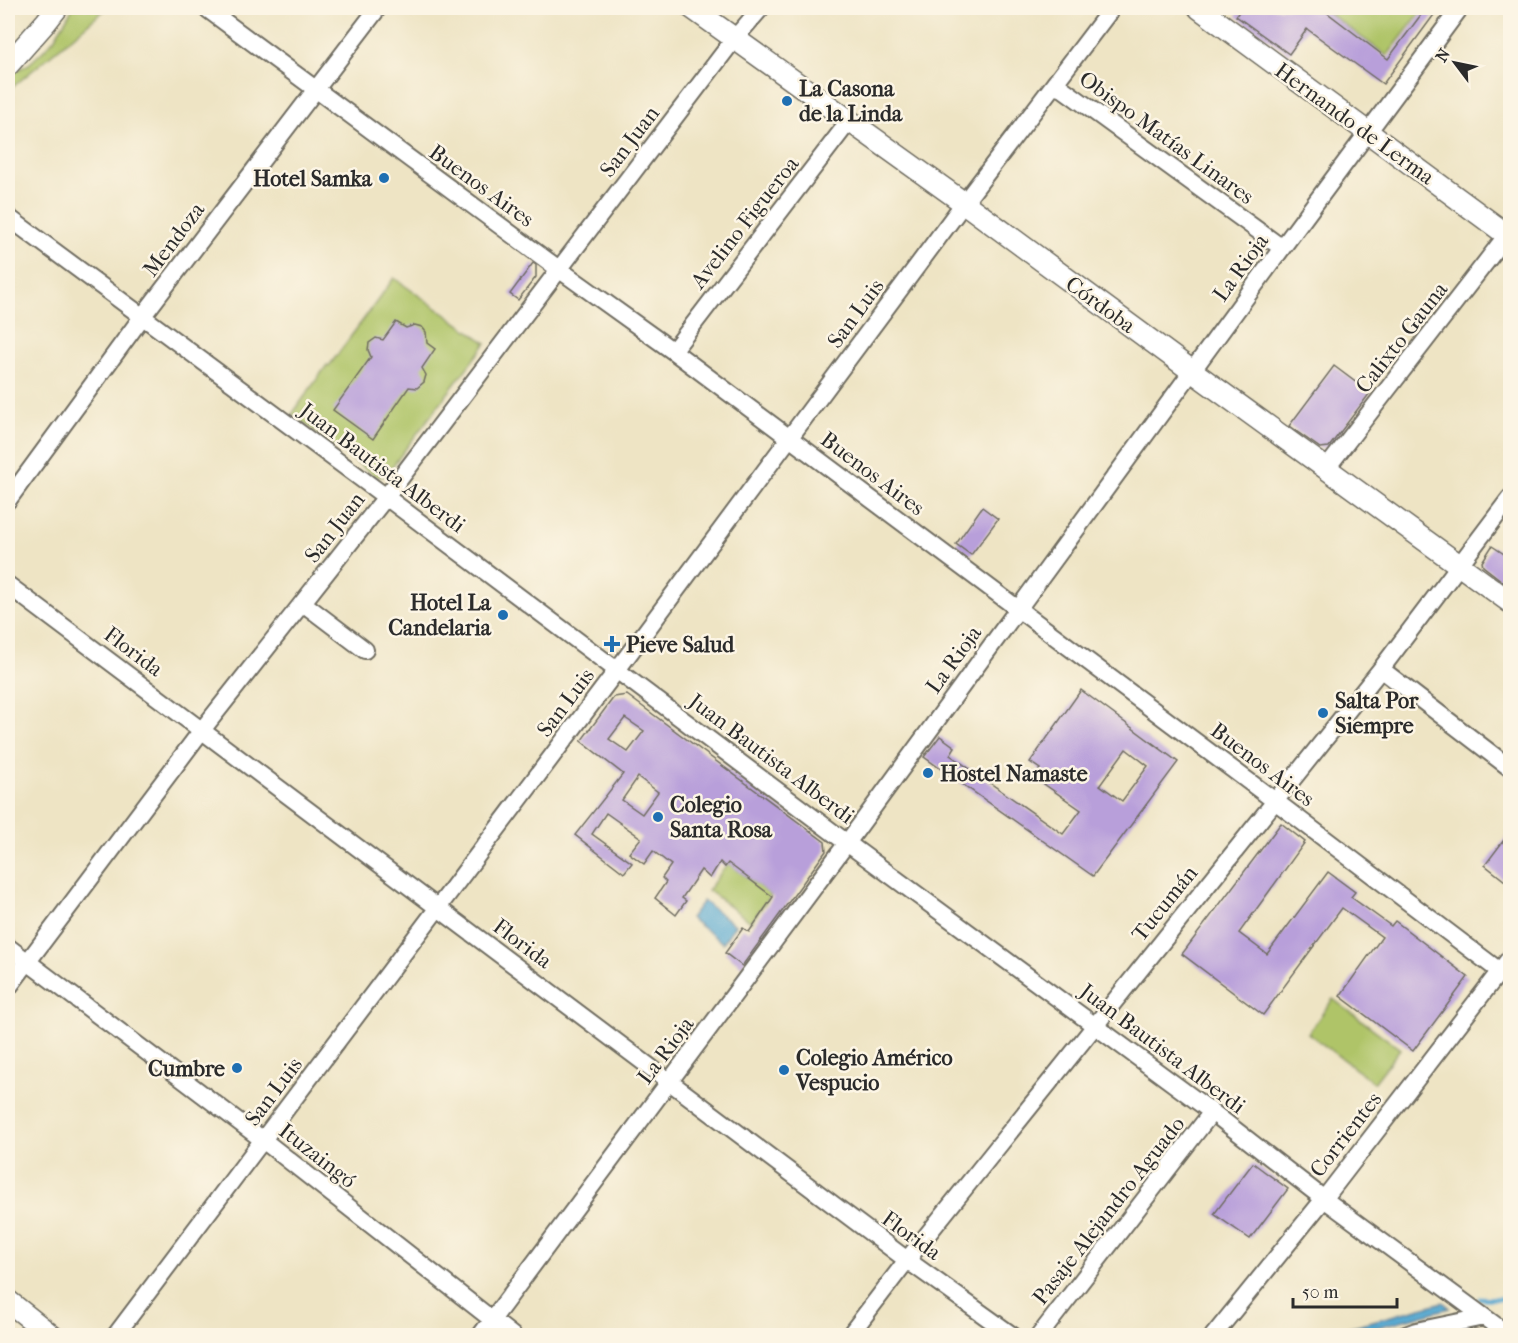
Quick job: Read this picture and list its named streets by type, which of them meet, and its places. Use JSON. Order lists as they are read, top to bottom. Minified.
{"streets":{"main road":["Hernando de Lerma","Córdoba"],"street":["Obispo Matías Linares","San Juan","Buenos Aires","Avelino Figueroa","Mendoza","La Rioja","San Luis","Calixto Gauna","Juan Bautista Alberdi","Florida","Tucumán","Corrientes","Ituzaingó","Pasaje Alejandro Aguado"]},"crossings":[["Hernando de Lerma","La Rioja"],["Hernando de Lerma","Calixto Gauna"],["Obispo Matías Linares","La Rioja"],["Obispo Matías Linares","San Luis"],["San Juan","Buenos Aires"],["San Juan","Córdoba"],["San Juan","Juan Bautista Alberdi"],["San Juan","Florida"],["San Juan","Ituzaingó"],["Buenos Aires","Avelino Figueroa"],["Buenos Aires","Mendoza"],["Buenos Aires","La Rioja"],["Buenos Aires","San Luis"],["Buenos Aires","Tucumán"],["Buenos Aires","Corrientes"],["Avelino Figueroa","Córdoba"],["Mendoza","Juan Bautista Alberdi"],["La Rioja","Córdoba"],["La Rioja","Juan Bautista Alberdi"],["La Rioja","Florida"],["La Rioja","Ituzaingó"],["Córdoba","San Luis"],["Córdoba","Calixto Gauna"],["Córdoba","Tucumán"],["San Luis","Juan Bautista Alberdi"],["San Luis","Florida"],["San Luis","Ituzaingó"],["Juan Bautista Alberdi","Tucumán"],["Juan Bautista Alberdi","Corrientes"],["Juan Bautista Alberdi","Pasaje Alejandro Aguado"],["Florida","Tucumán"]],"places":{"other":["La Casona de la Linda","Hotel Samka","Hotel La Candelaria","Salta Por Siempre","Hostel Namaste","Colegio Santa Rosa","Cumbre","Colegio Américo Vespucio"],"health":["Pieve Salud"]},"scale_bar":"50 m","north":"top left"}
